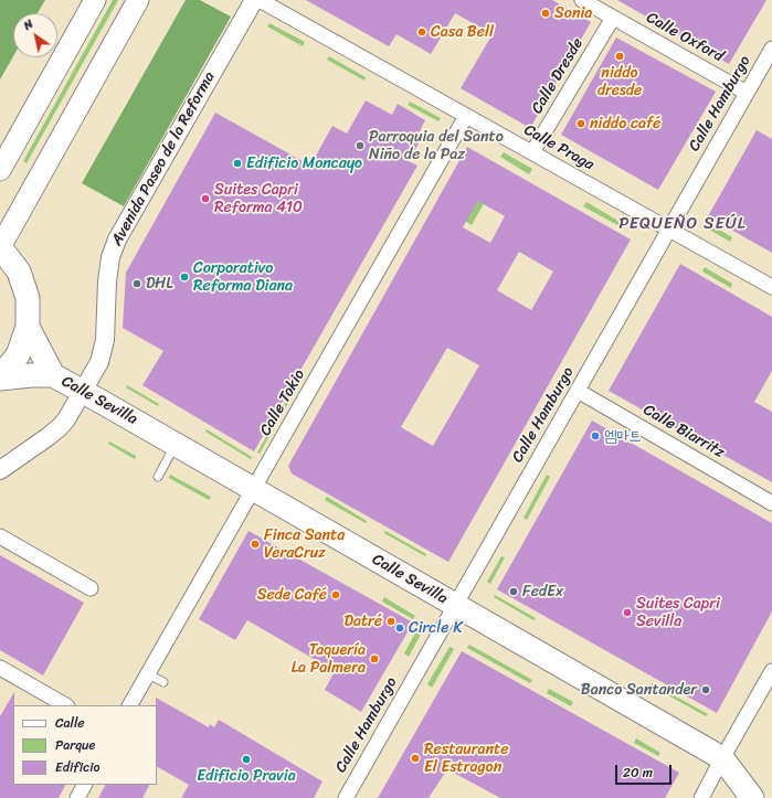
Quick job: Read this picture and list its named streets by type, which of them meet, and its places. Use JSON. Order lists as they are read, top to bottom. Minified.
{"streets":{"main road":["Calle Sevilla"],"street":["Calle Oxford","Calle Dresde","Calle Hamburgo","Calle Praga","Avenida Paseo de la Reforma","Calle Tokio","Calle Biarritz"]},"crossings":[["Calle Oxford","Calle Dresde"],["Calle Oxford","Calle Hamburgo"],["Calle Dresde","Calle Praga"],["Calle Hamburgo","Calle Praga"],["Calle Hamburgo","Calle Sevilla"],["Calle Hamburgo","Calle Biarritz"],["Calle Praga","Calle Tokio"],["Avenida Paseo de la Reforma","Calle Sevilla"],["Calle Sevilla","Calle Tokio"]],"districts":["PEQUEÑO SEÚL"],"places":["Sonia","Casa Bell","niddo dresde","niddo café","Parroquia del Santo Niño de la Paz","Edificio Moncayo","Suites Capri Reforma 410","Corporativo Reforma Diana","DHL","엠마트","Finca Santa VeraCruz","FedEx","Sede Café","Suites Capri Sevilla","Datré","Circle K","Taquería La Palmera","Banco Santander","Restaurante El Estragon","Edificio Pravia"],"legend":["Calle","Parque","Edificio"],"scale_bar":"20 m","north":"top left"}
